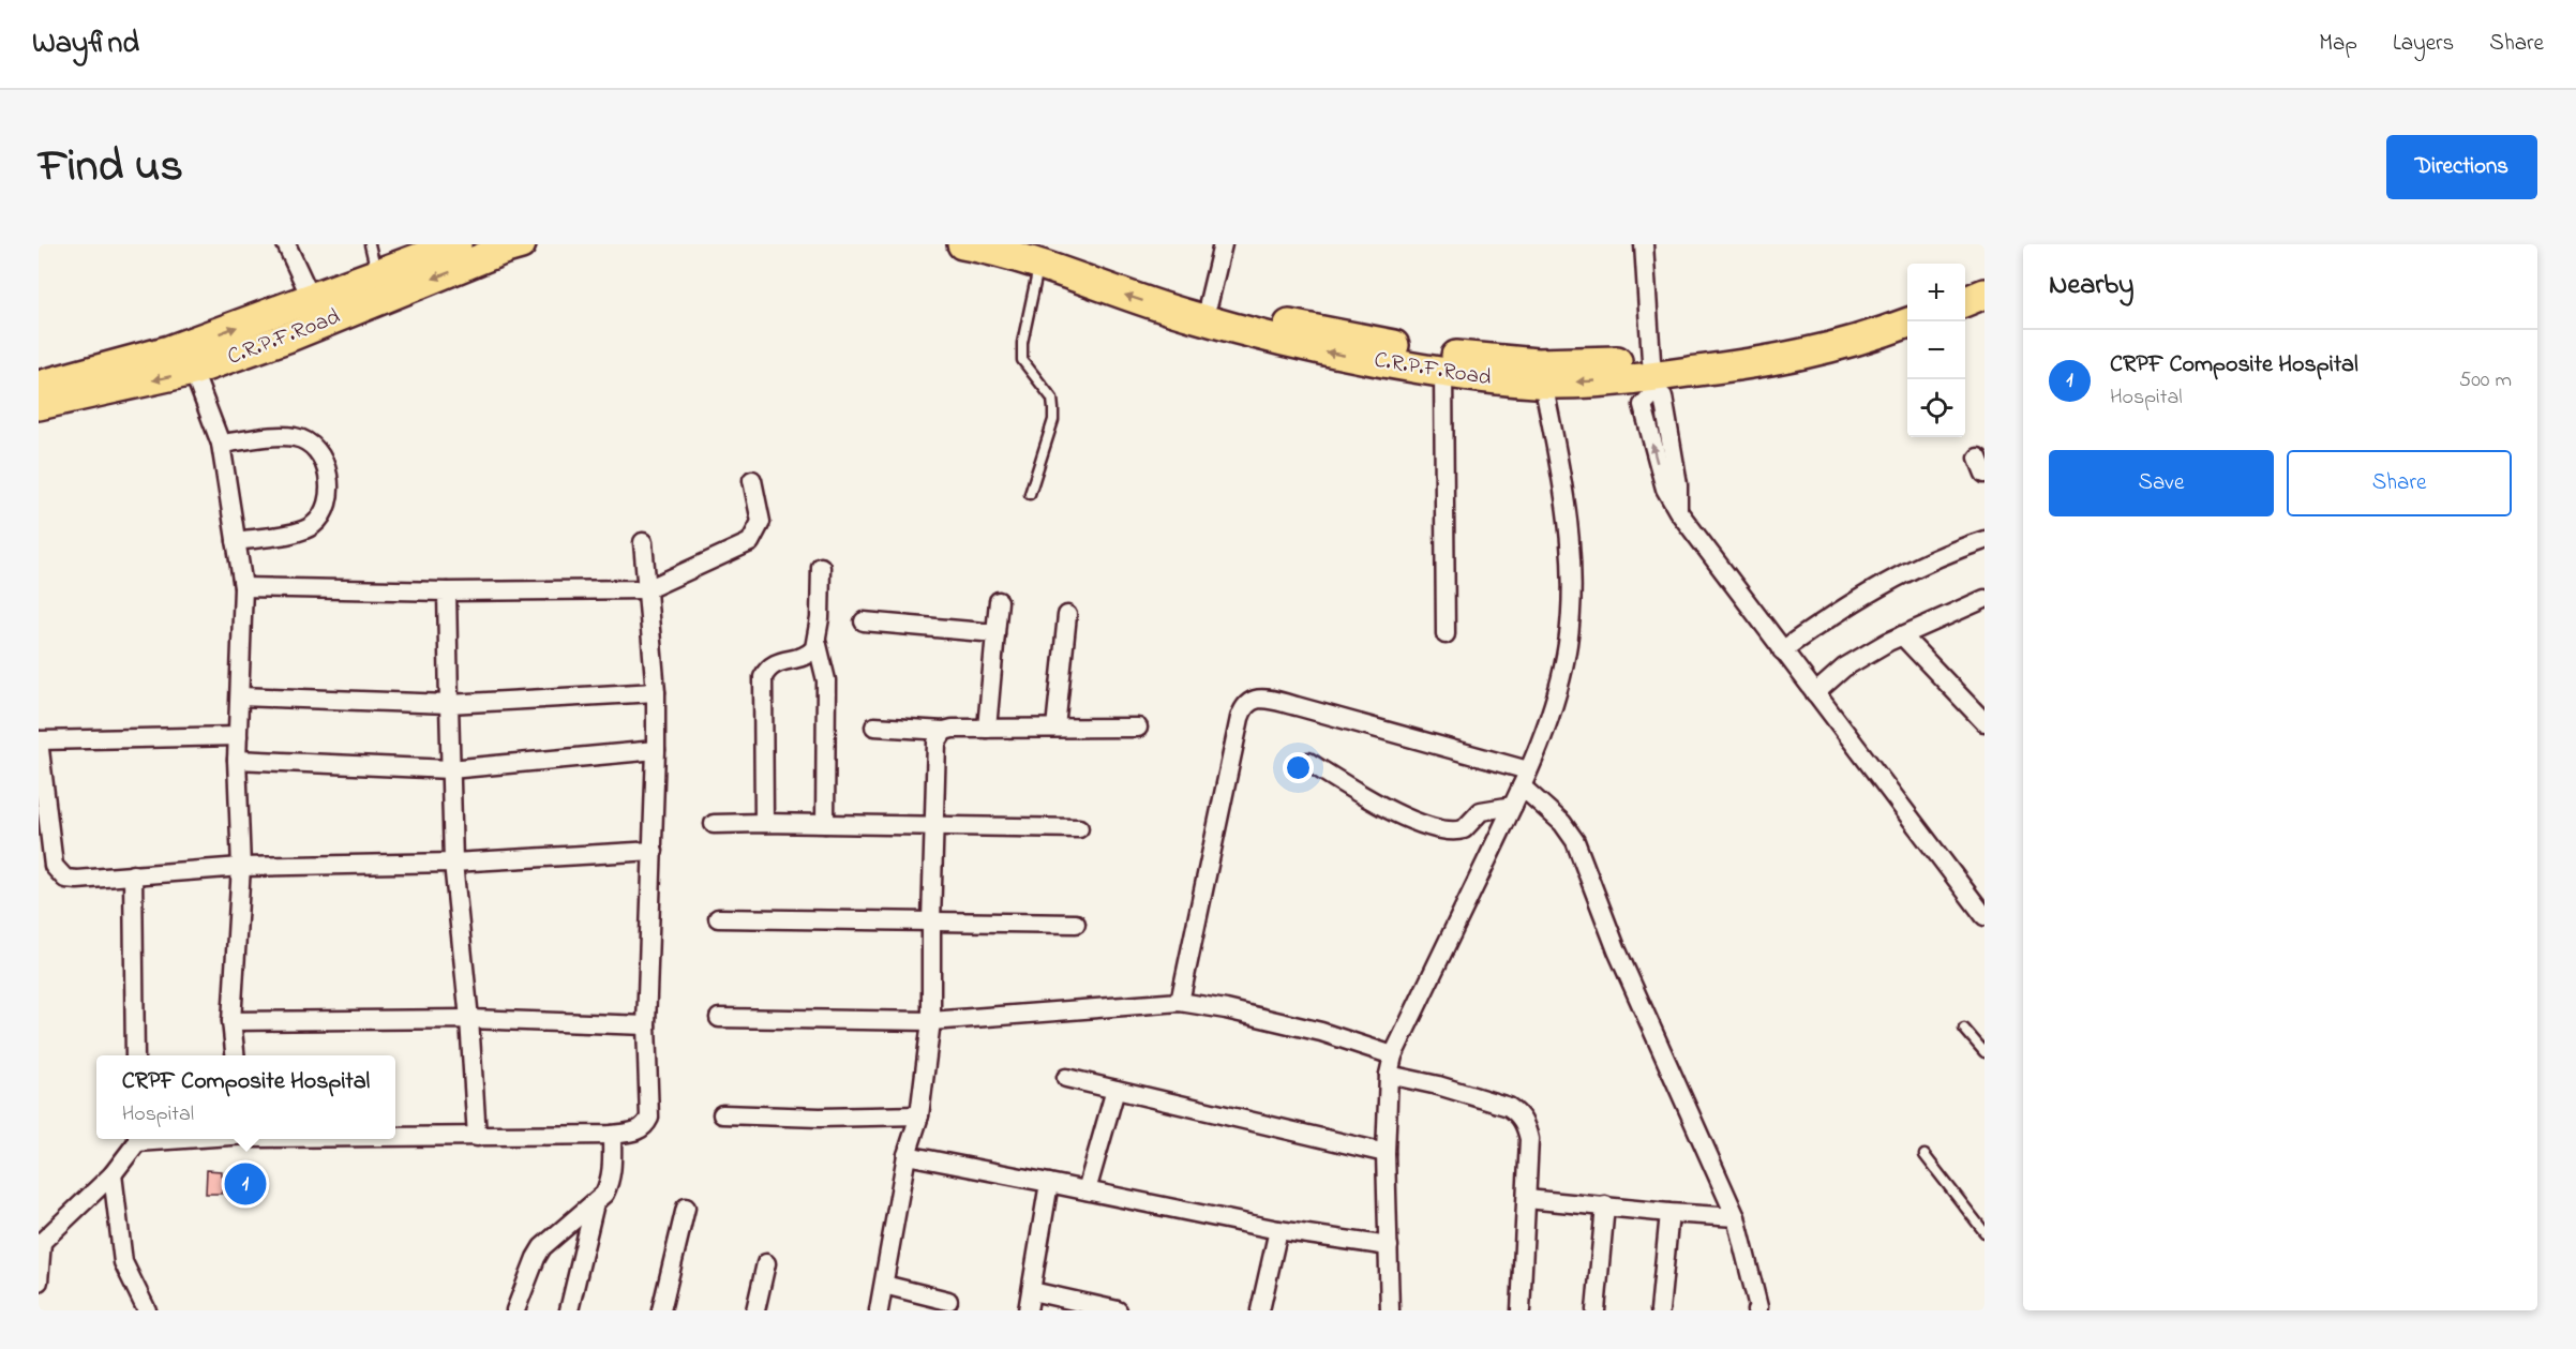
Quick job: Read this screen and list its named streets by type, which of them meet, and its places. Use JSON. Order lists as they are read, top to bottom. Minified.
{"streets":{"main road":["C.R.P.F.Road"]},"page":{"header":"Wayfind","nav":["Map","Layers","Share"],"title":"Find us","buttons":["Directions",["Save","Share"]],"heading":"Nearby","map_buttons":["+","−"],"list":[{"mark":"1","name":"CRPF Composite Hospital","note":"Hospital","value":"500 m"}],"popup":["CRPF Composite Hospital","Hospital"],"pins":"1"}}
